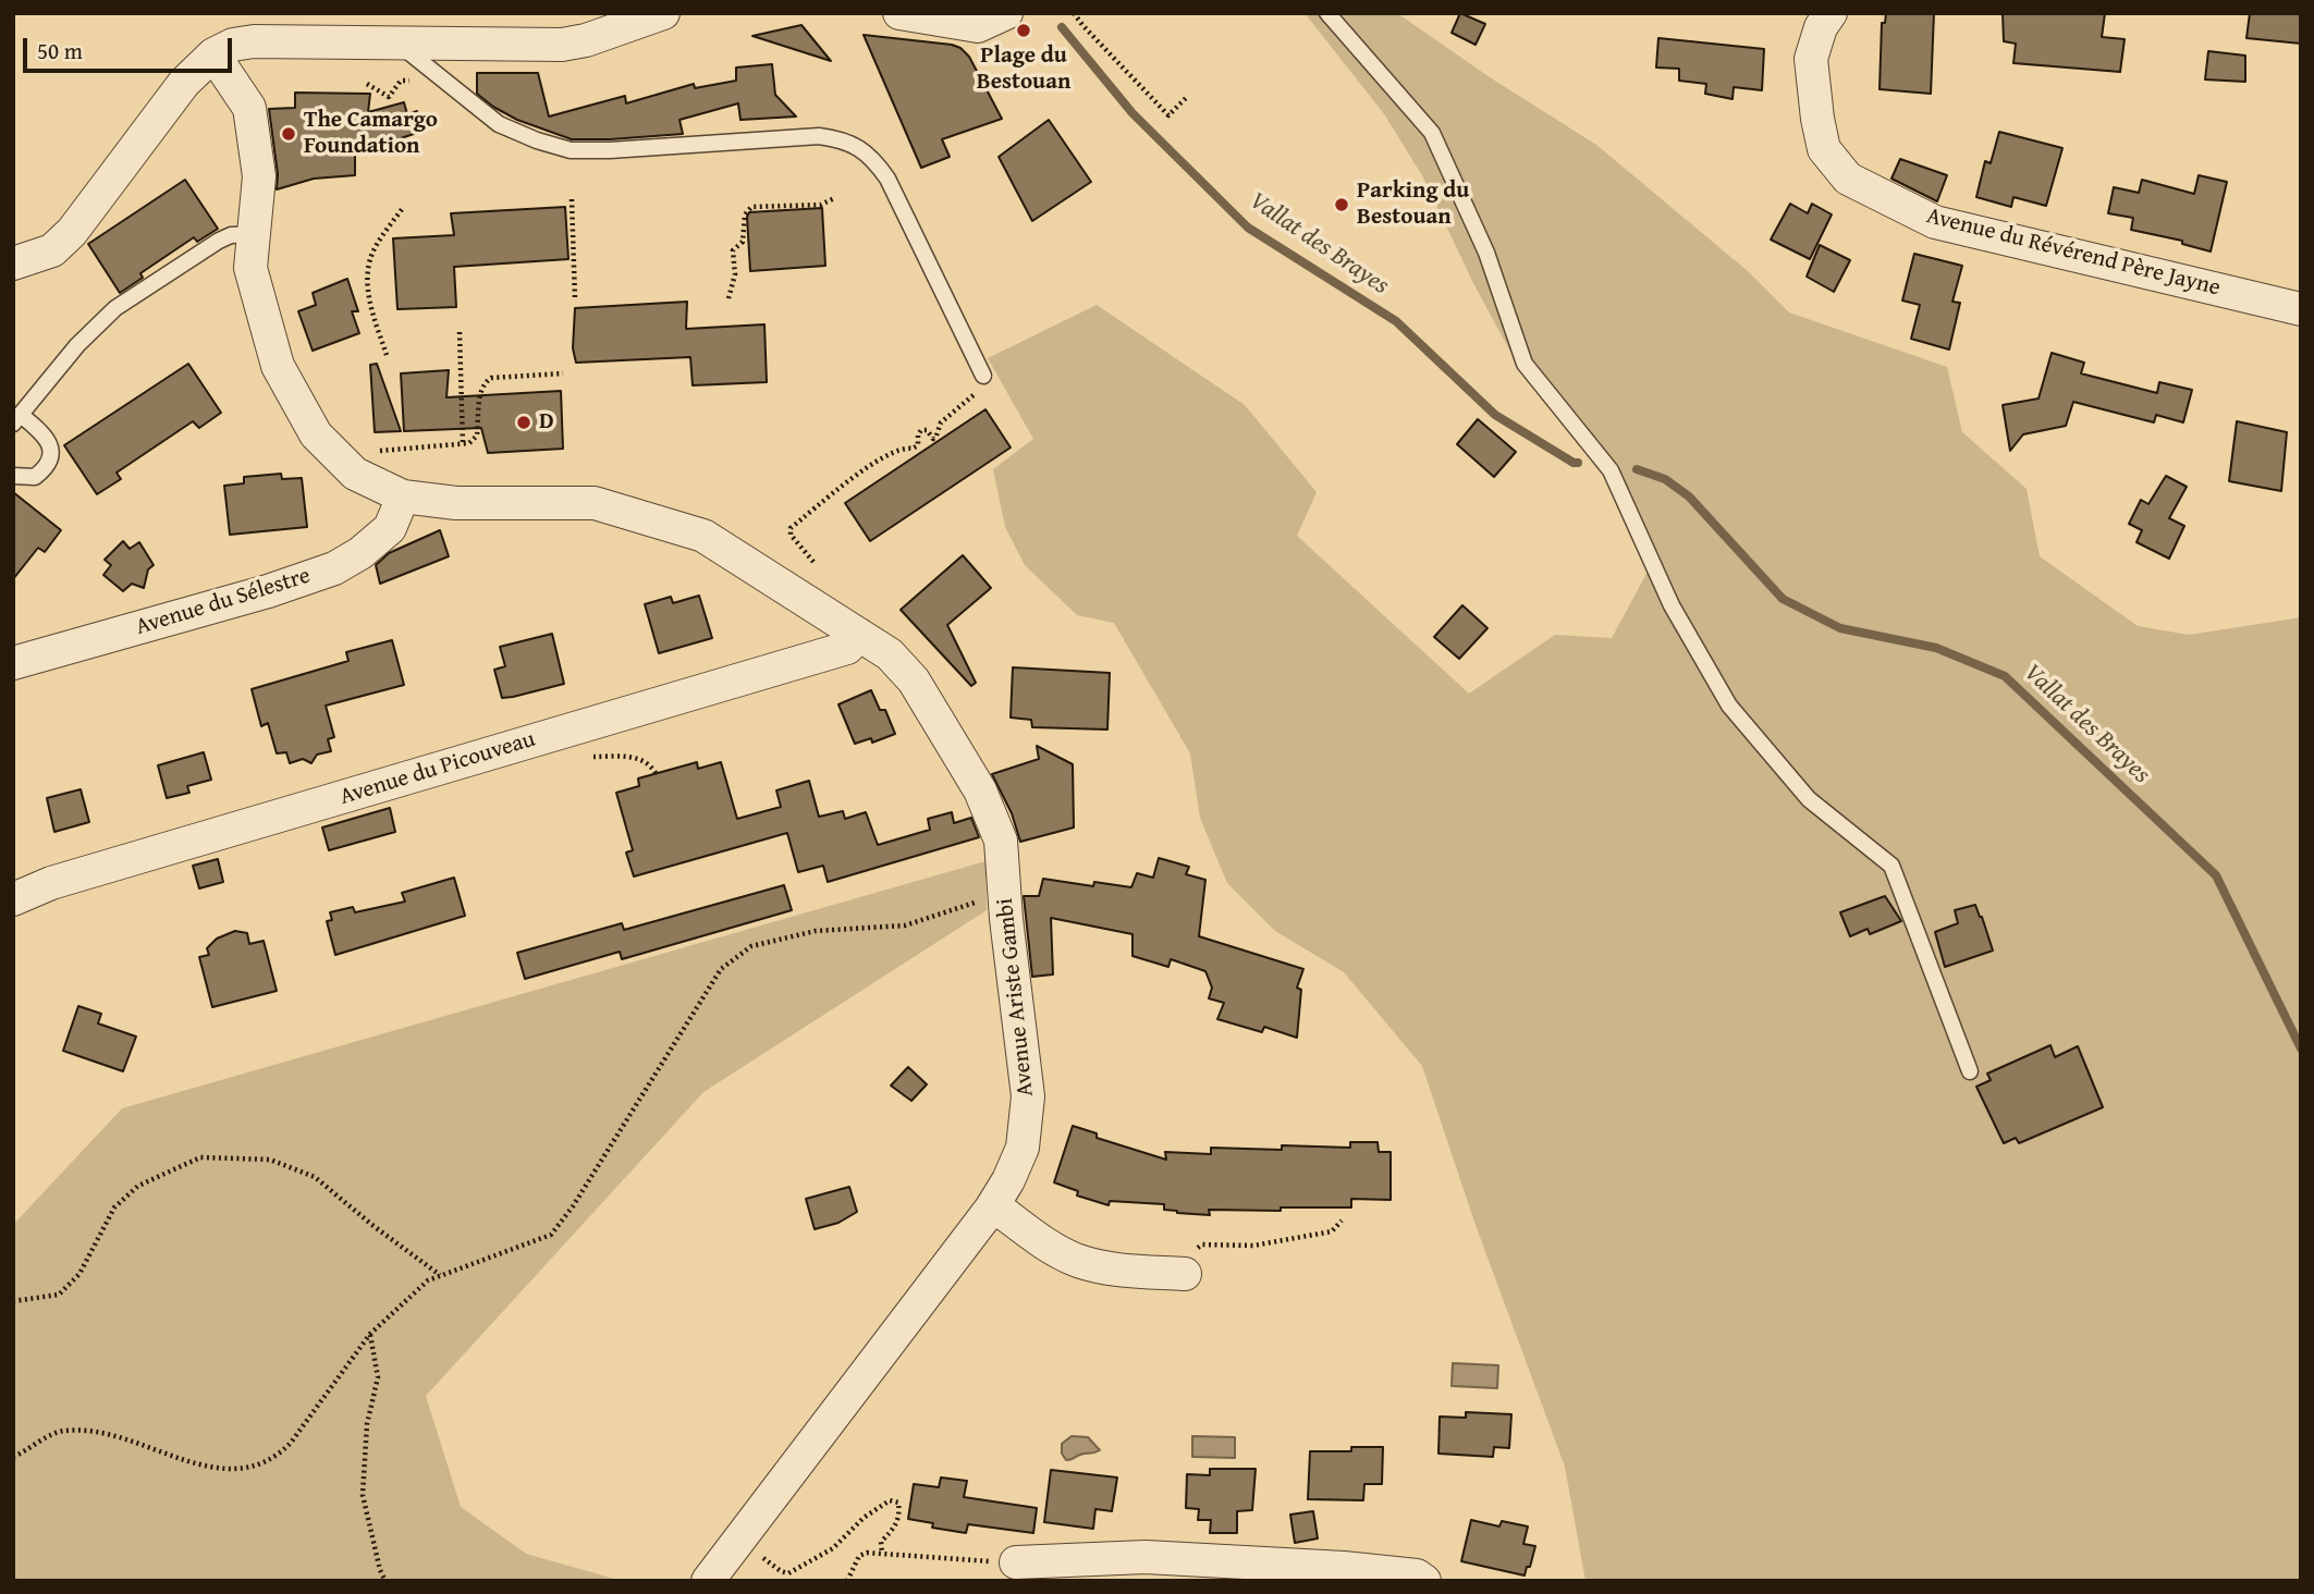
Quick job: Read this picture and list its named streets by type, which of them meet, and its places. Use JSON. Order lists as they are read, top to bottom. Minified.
{"streets":{"street":["Avenue du Révérend Père Jayne","Avenue du Sélestre","Avenue du Picouveau","Avenue Ariste Gambi"]},"crossings":[["Avenue du Sélestre","Avenue Ariste Gambi"],["Avenue du Picouveau","Avenue Ariste Gambi"]],"water":["Vallat des Brayes"],"places":["Plage du Bestouan","The Camargo Foundation","Parking du Bestouan","D"],"scale_bar":"50 m"}
